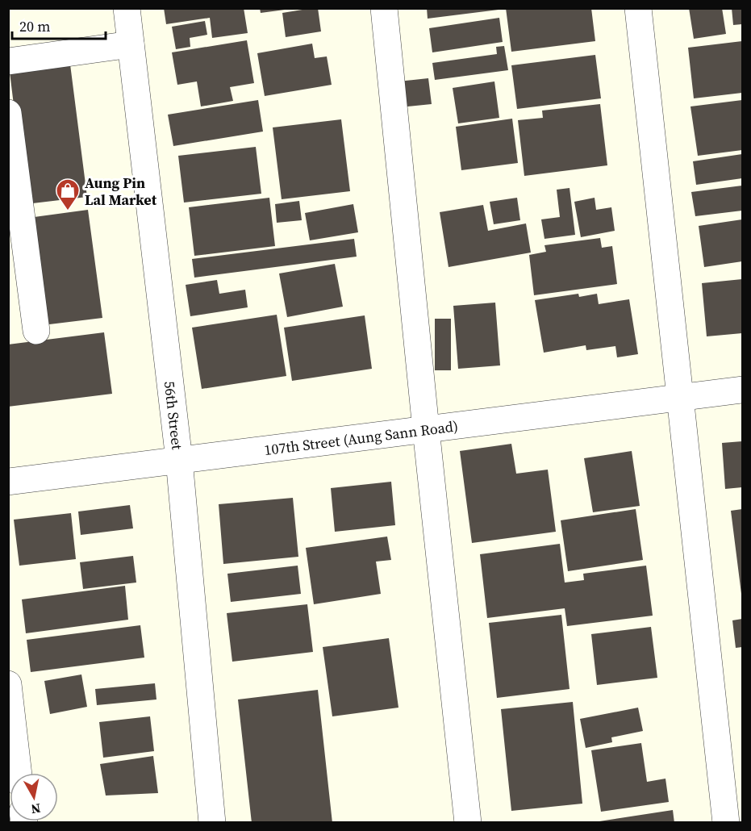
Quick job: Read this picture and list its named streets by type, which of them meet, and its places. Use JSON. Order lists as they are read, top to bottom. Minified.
{"streets":{"street":["56th Street","107th Street (Aung Sann Road)"]},"crossings":[["56th Street","107th Street (Aung Sann Road)"]],"places":{"shop":["Aung Pin Lal Market"]},"scale_bar":"20 m","north":"bottom"}
